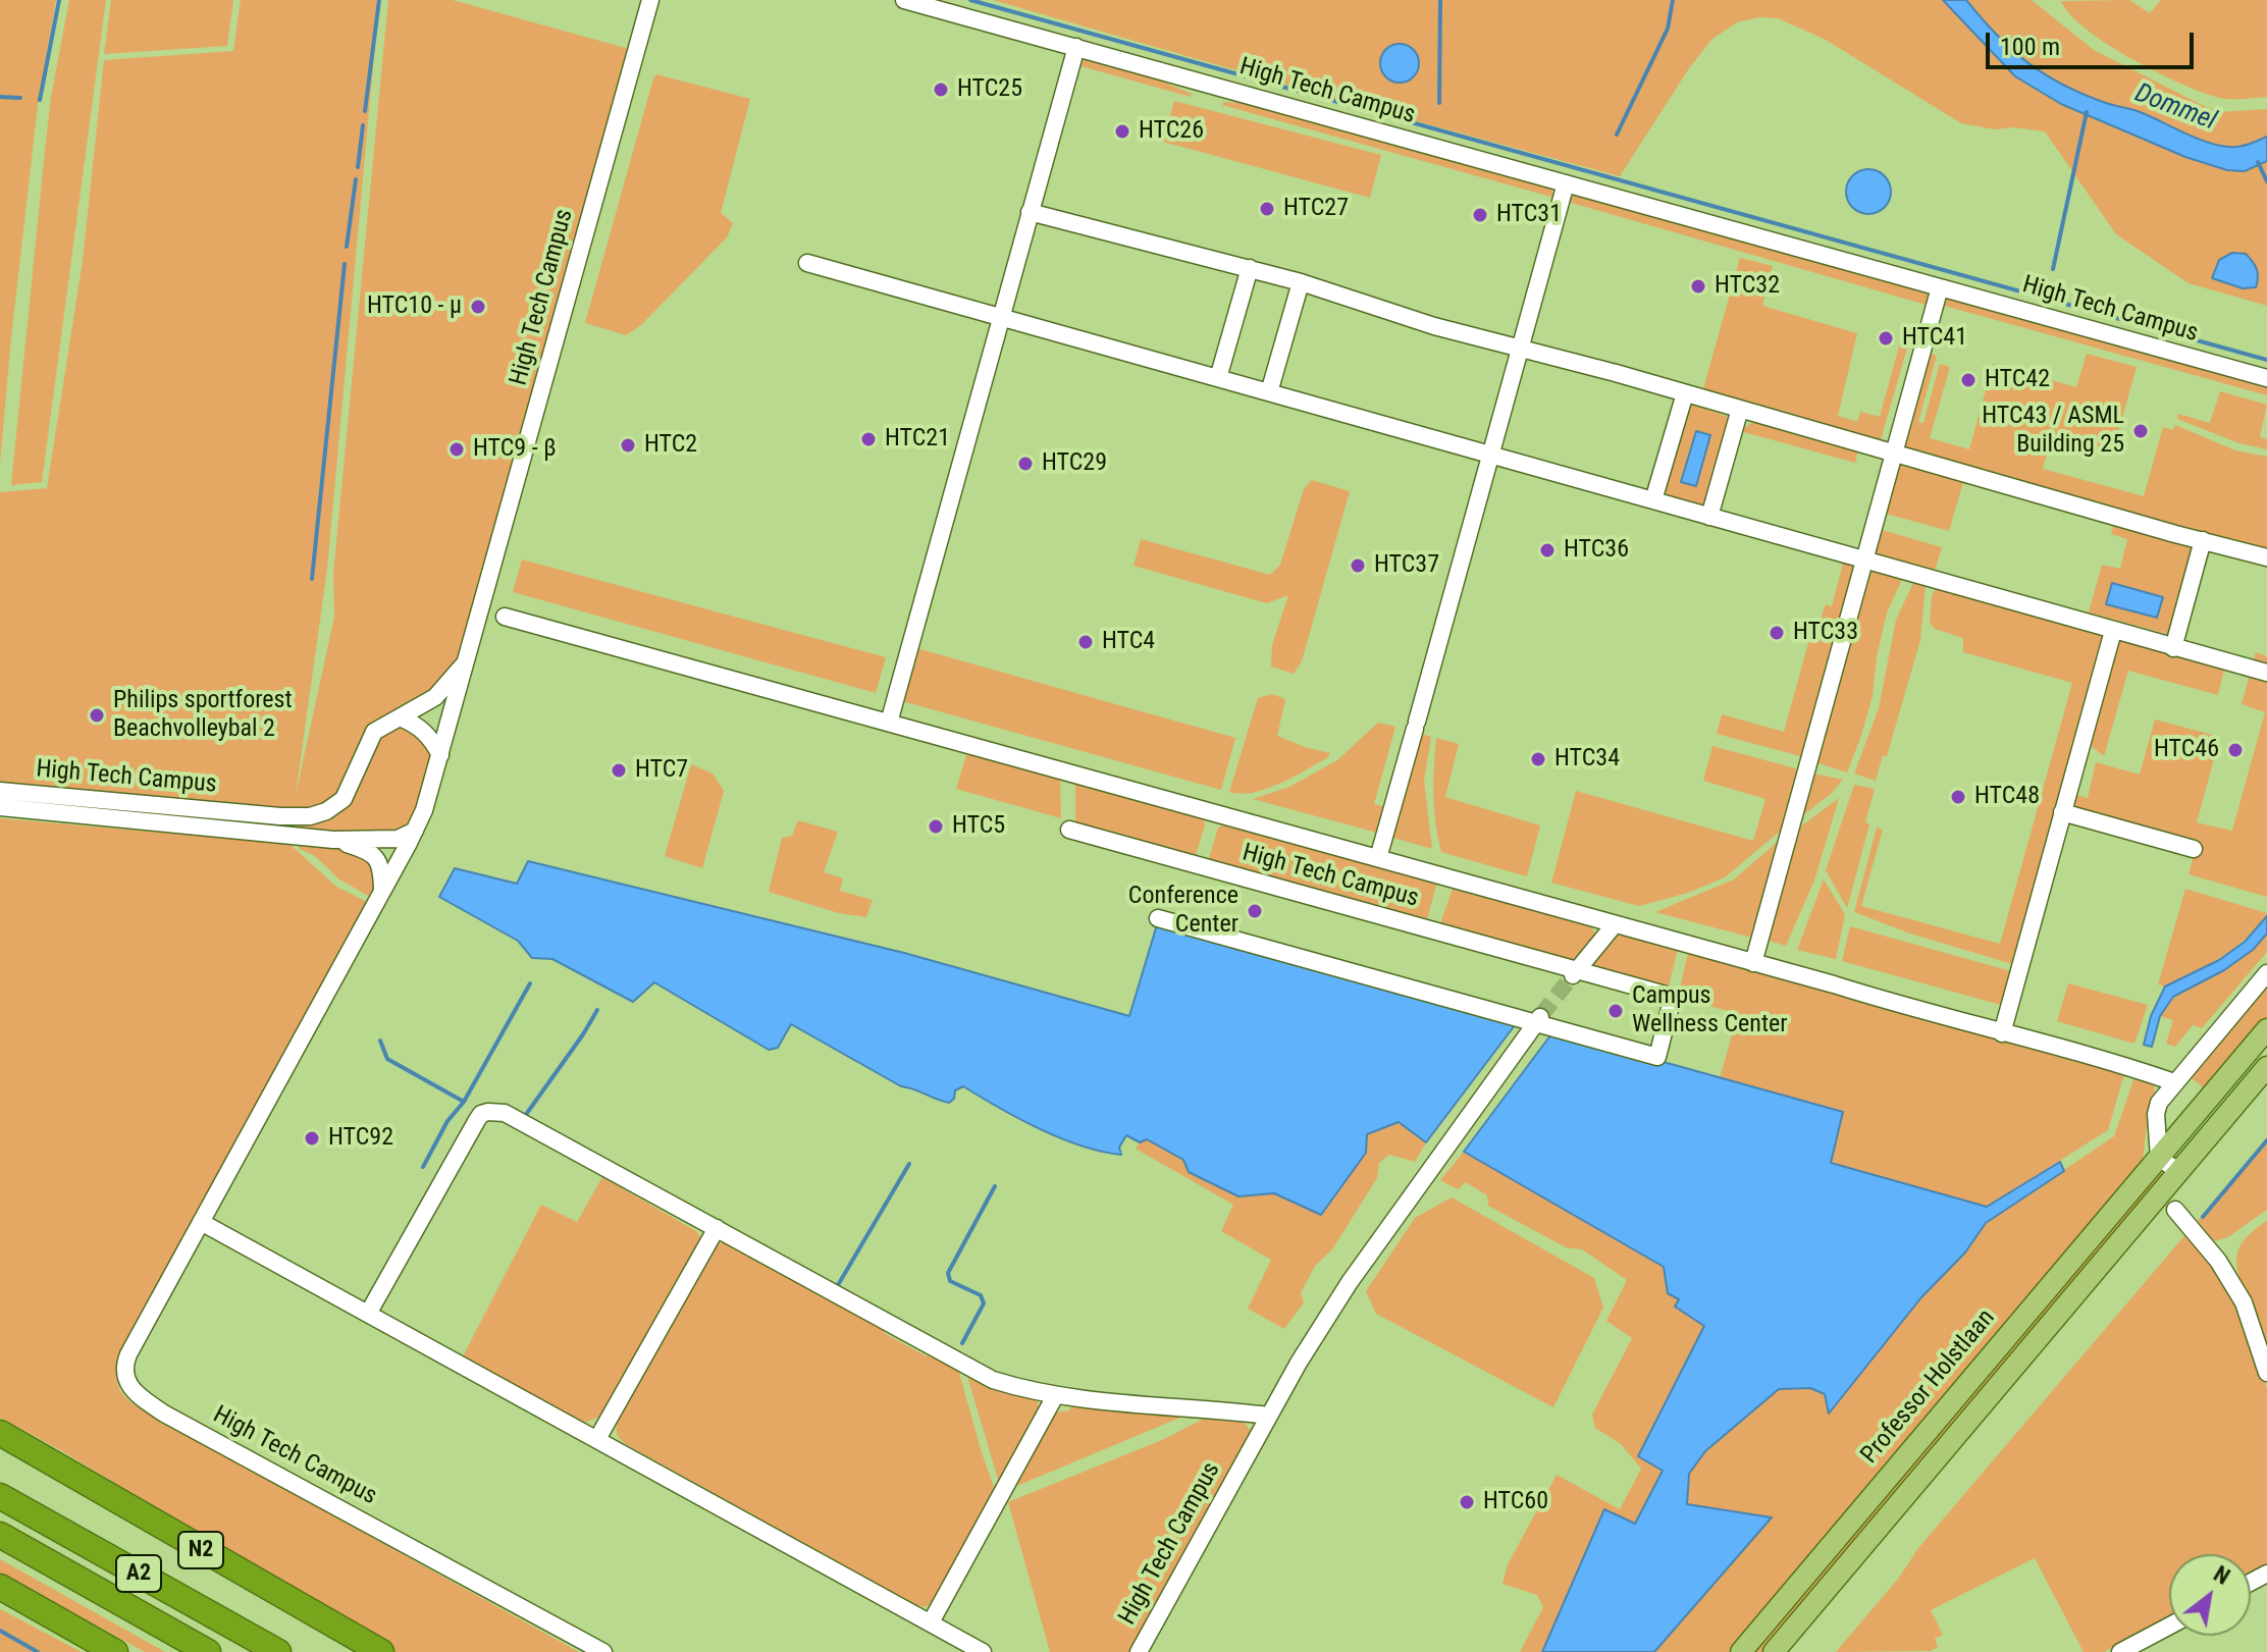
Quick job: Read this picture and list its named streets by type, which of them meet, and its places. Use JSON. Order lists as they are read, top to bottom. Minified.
{"streets":{"highway":["N2","A2"],"main road":["Professor Holstlaan"],"street":["High Tech Campus"]},"water":["Dommel"],"places":["HTC25","HTC26","HTC27","HTC31","HTC32","HTC10 - μ","HTC41","HTC42","HTC43 / ASML Building 25","HTC21","HTC2","HTC9 - β","HTC29","HTC36","HTC37","HTC33","HTC4","Philips sportforest Beachvolleybal 2","HTC46","HTC34","HTC7","HTC48","HTC5","Conference Center","Campus Wellness Center","HTC92","HTC60"],"scale_bar":"100 m","north":"top right"}
